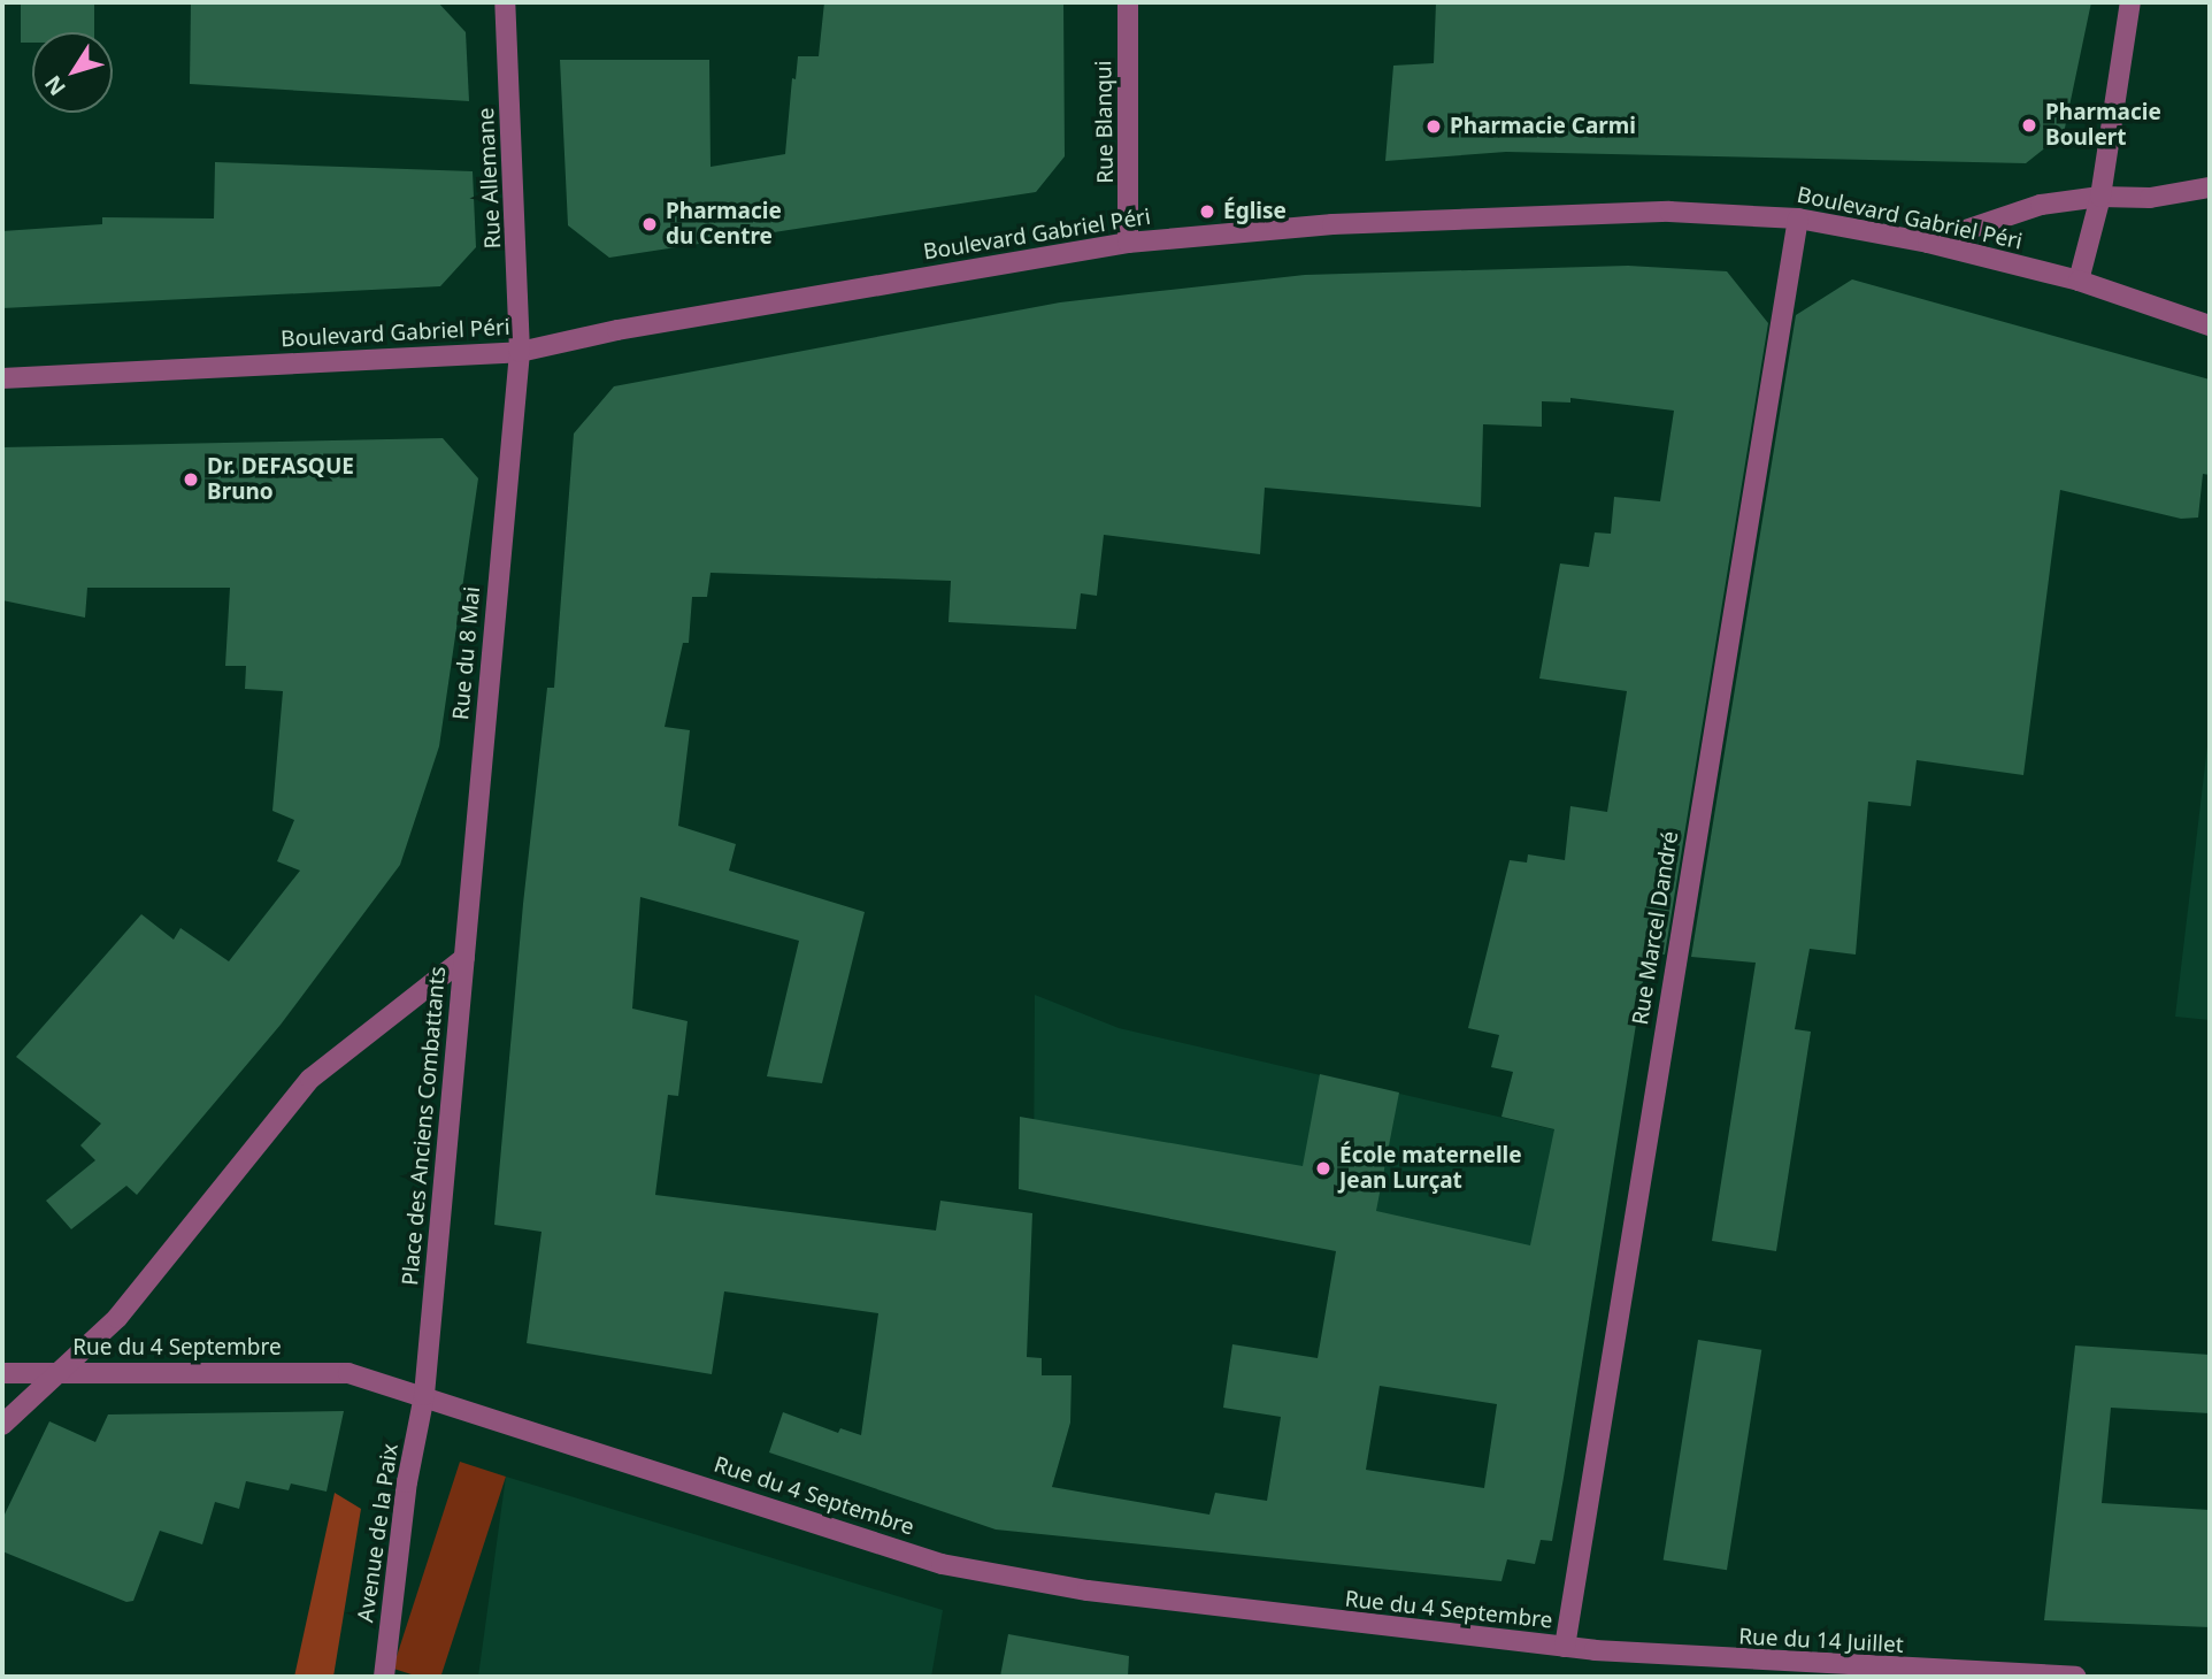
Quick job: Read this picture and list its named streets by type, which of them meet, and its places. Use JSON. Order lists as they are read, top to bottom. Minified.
{"streets":{"street":["Rue Blanqui","Rue Allemane","Boulevard Gabriel Péri","Rue du 8 Mai","Rue Marcel Dandré","Place des Anciens Combattants","Rue du 4 Septembre","Avenue de la Paix","Rue du 14 Juillet"]},"crossings":[["Rue Blanqui","Boulevard Gabriel Péri"],["Rue Allemane","Boulevard Gabriel Péri"],["Rue Allemane","Rue du 8 Mai"],["Boulevard Gabriel Péri","Rue du 8 Mai"],["Boulevard Gabriel Péri","Rue Marcel Dandré"],["Rue du 8 Mai","Place des Anciens Combattants"],["Rue Marcel Dandré","Rue du 4 Septembre"],["Rue Marcel Dandré","Rue du 14 Juillet"],["Place des Anciens Combattants","Rue du 4 Septembre"],["Place des Anciens Combattants","Avenue de la Paix"],["Rue du 4 Septembre","Avenue de la Paix"],["Rue du 4 Septembre","Rue du 14 Juillet"]],"places":["Pharmacie Boulert","Pharmacie Carmi","Église","Pharmacie du Centre","Dr. DEFASQUE Bruno","École maternelle Jean Lurçat"],"north":"bottom left"}
